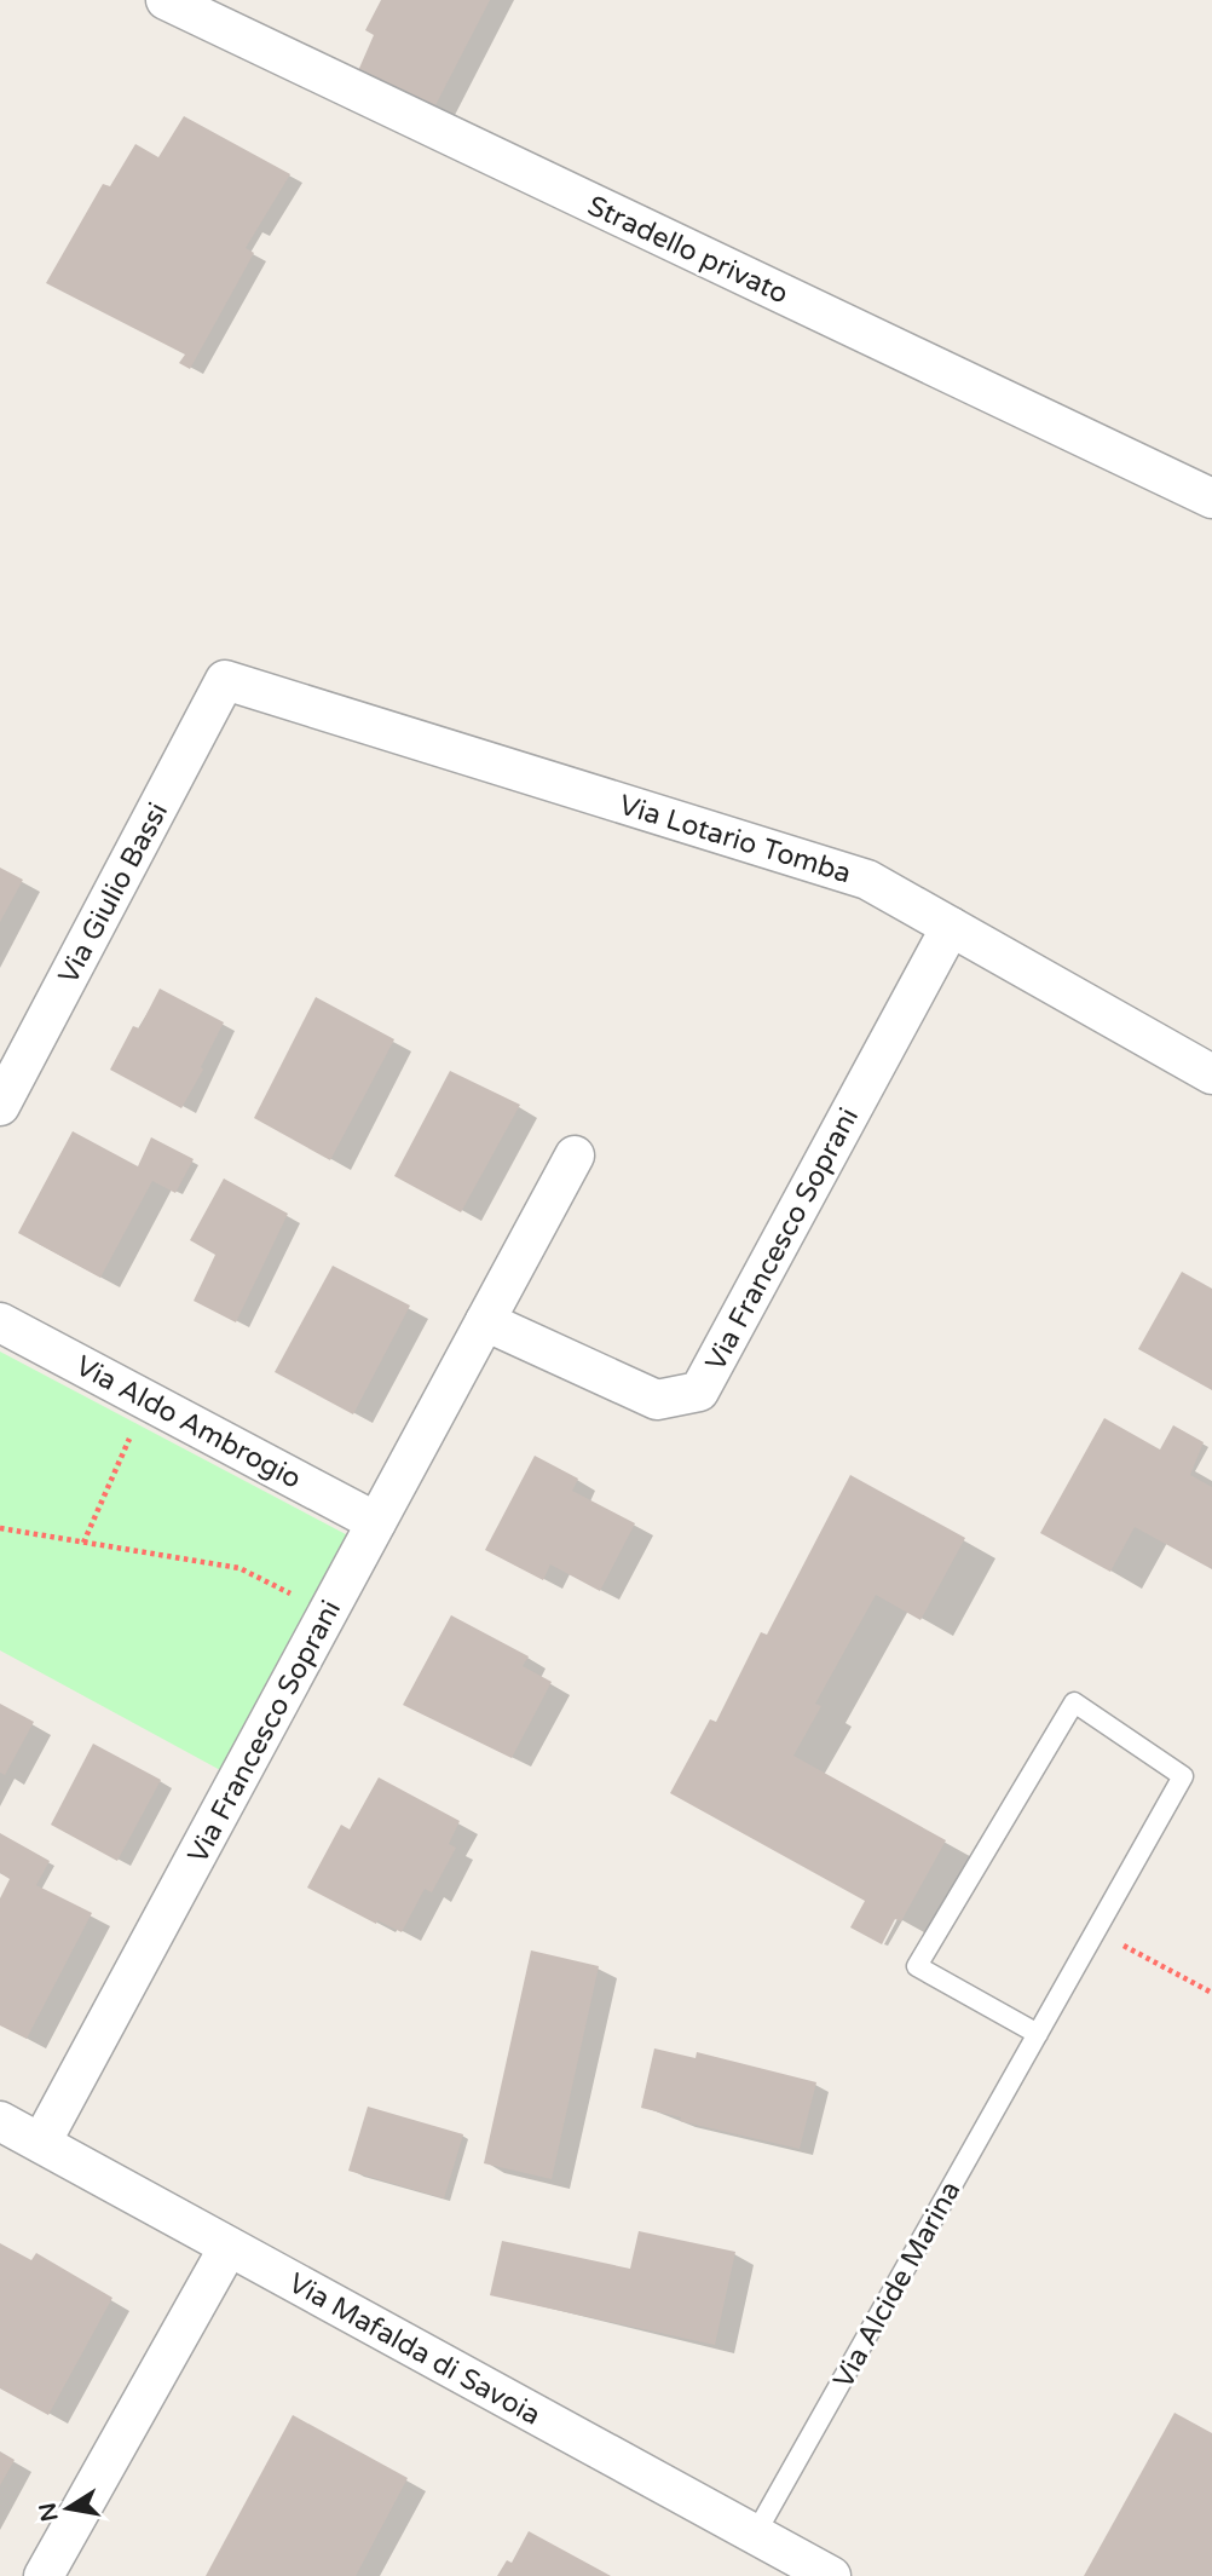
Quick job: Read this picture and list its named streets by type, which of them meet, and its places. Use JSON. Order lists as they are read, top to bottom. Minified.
{"streets":{"street":["Stradello privato","Via Lotario Tomba","Via Giulio Bassi","Via Francesco Soprani","Via Aldo Ambrogio","Via Mafalda di Savoia"],"lane":["Via Alcide Marina"]},"crossings":[["Via Lotario Tomba","Via Giulio Bassi"],["Via Lotario Tomba","Via Francesco Soprani"],["Via Francesco Soprani","Via Aldo Ambrogio"],["Via Francesco Soprani","Via Mafalda di Savoia"],["Via Alcide Marina","Via Mafalda di Savoia"]],"north":"left"}
